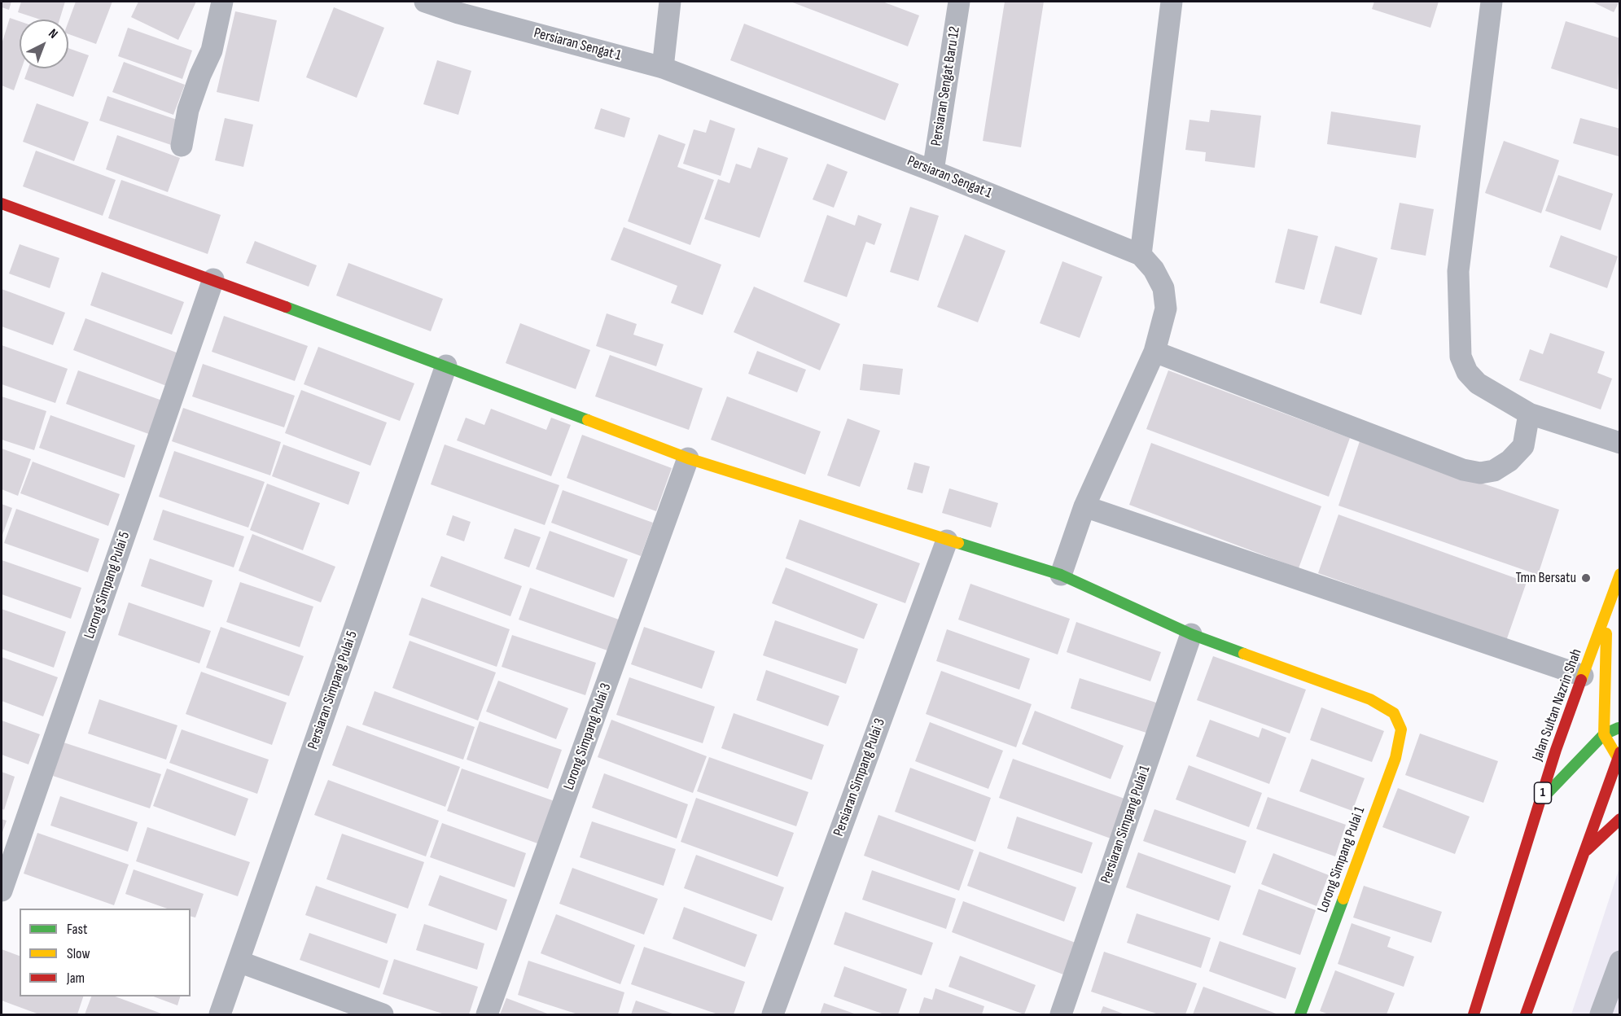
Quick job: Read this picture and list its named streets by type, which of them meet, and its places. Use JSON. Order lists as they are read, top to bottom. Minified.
{"streets":{"main road":["Jalan Sultan Nazrin Shah","1","Lorong Simpang Pulai 1"],"street":["Persiaran Sengat 1","Persiaran Sengat Baru 12","Lorong Simpang Pulai 5","Persiaran Simpang Pulai 5","Lorong Simpang Pulai 3","Persiaran Simpang Pulai 3","Persiaran Simpang Pulai 1"]},"crossings":[["Persiaran Sengat 1","Persiaran Sengat Baru 12"],["Persiaran Simpang Pulai 1","Lorong Simpang Pulai 1"]],"places":["Tmn Bersatu"],"legend":["Fast","Slow","Jam"],"north":"top right"}
